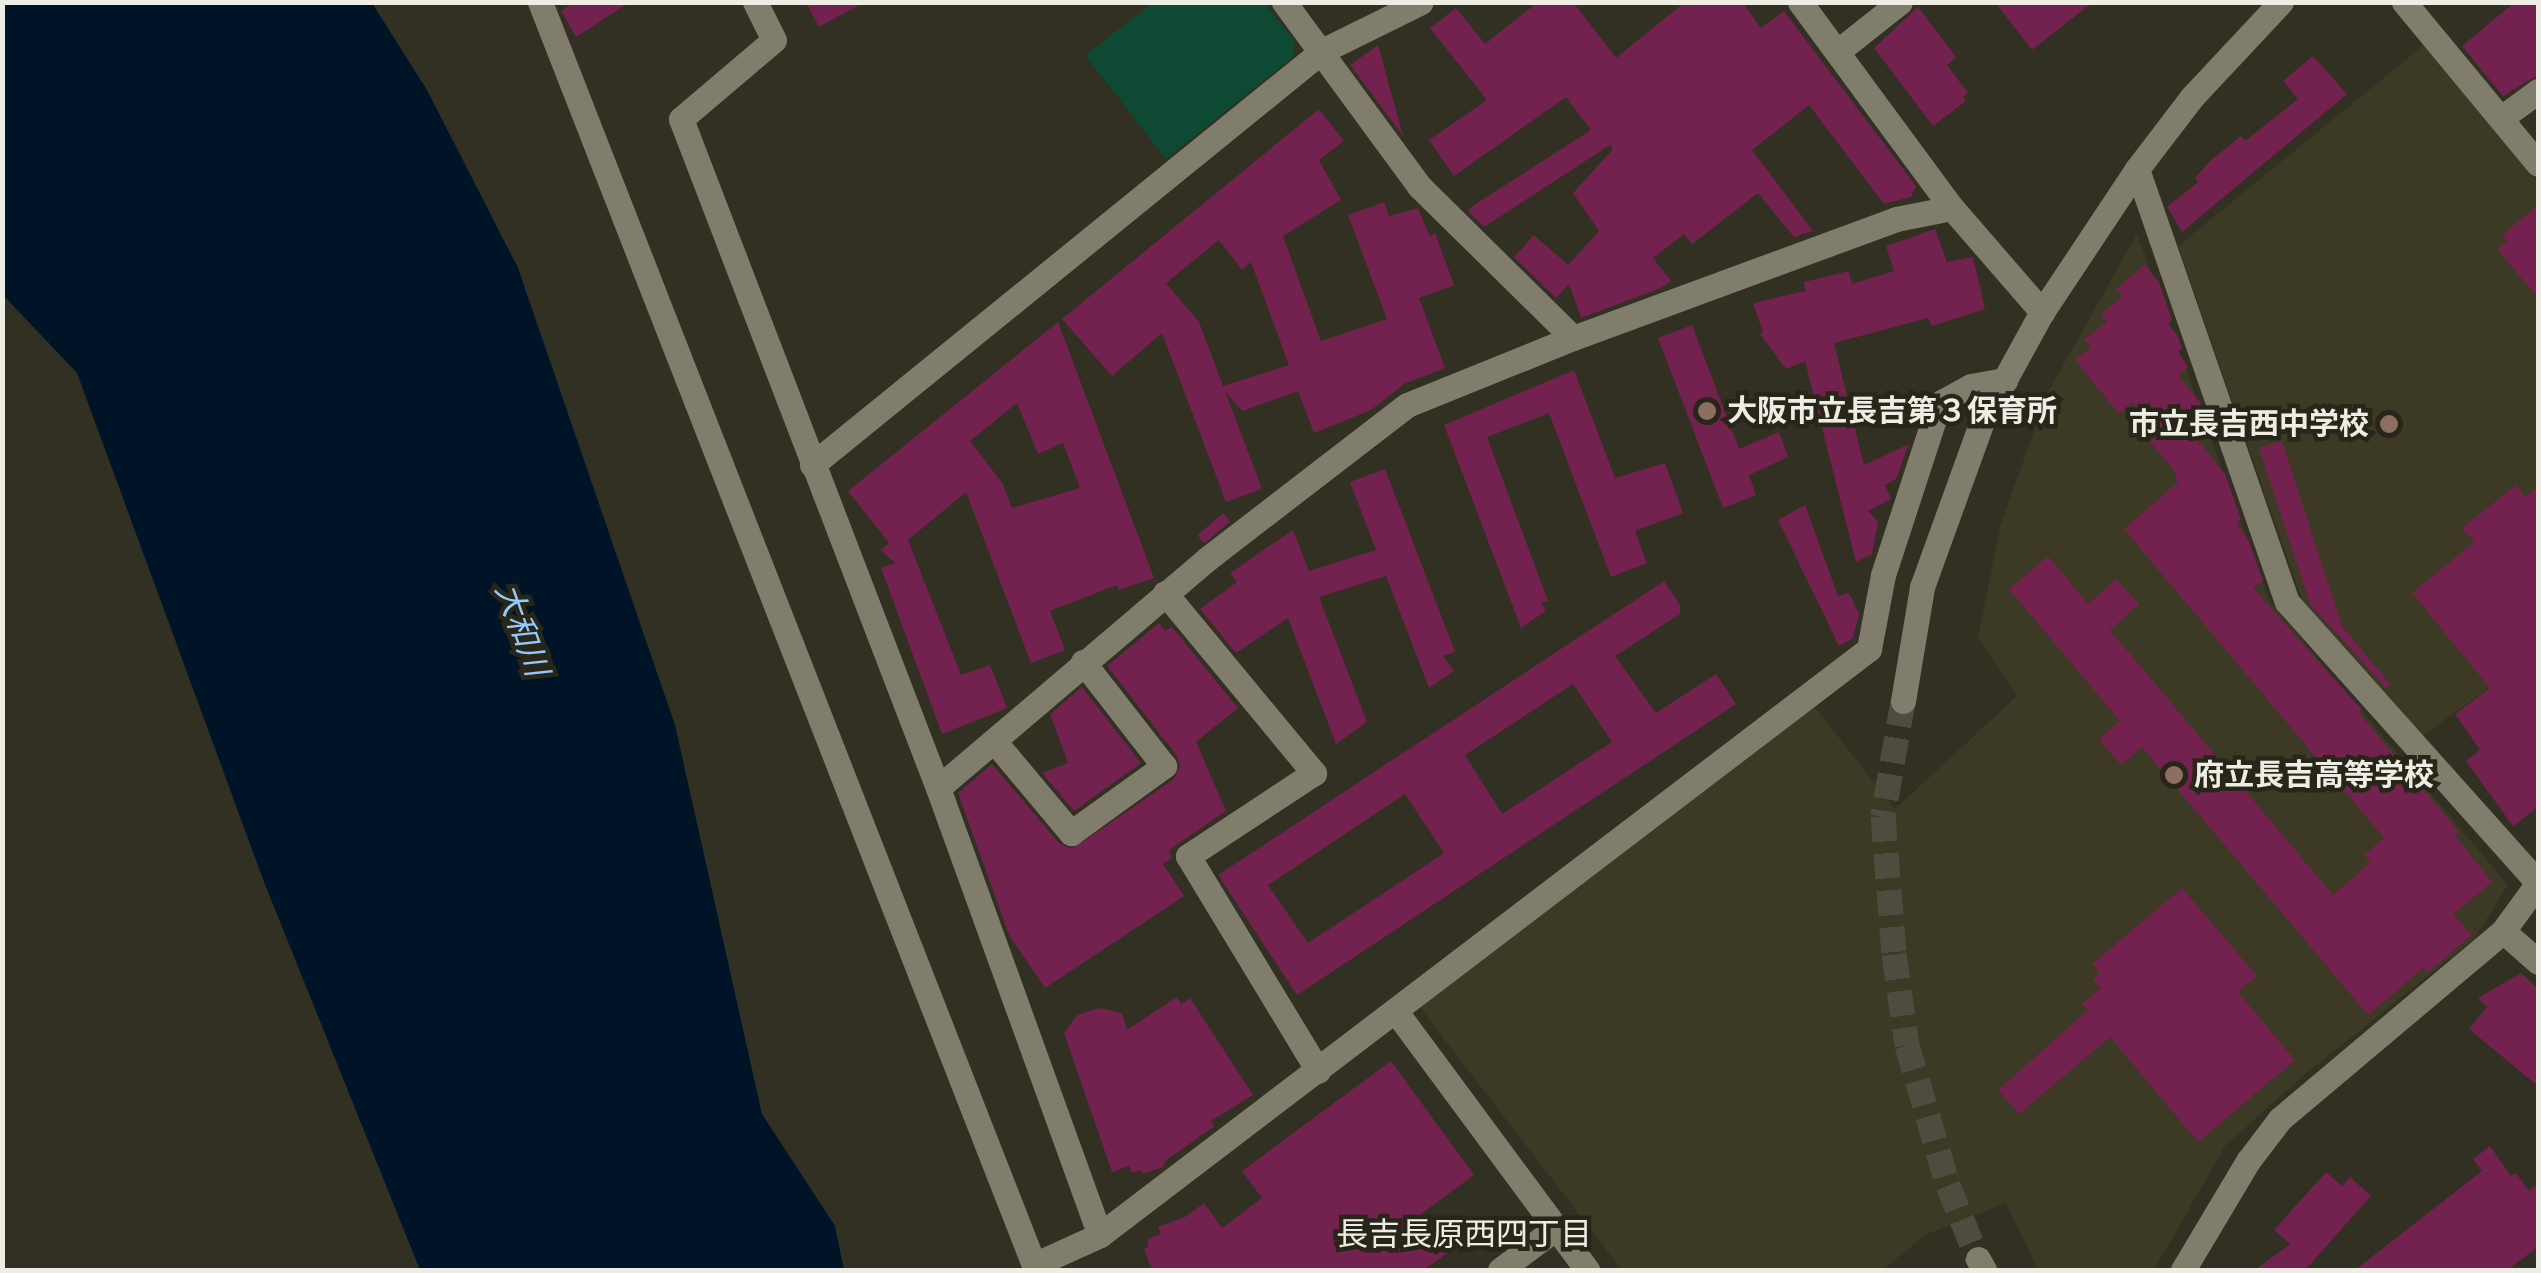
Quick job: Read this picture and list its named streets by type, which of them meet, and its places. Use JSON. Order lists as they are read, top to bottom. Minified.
{"districts":["長吉長原西四丁目"],"water":["大和川"],"places":["大阪市立長吉第３保育所","市立長吉西中学校","府立長吉高等学校"]}
